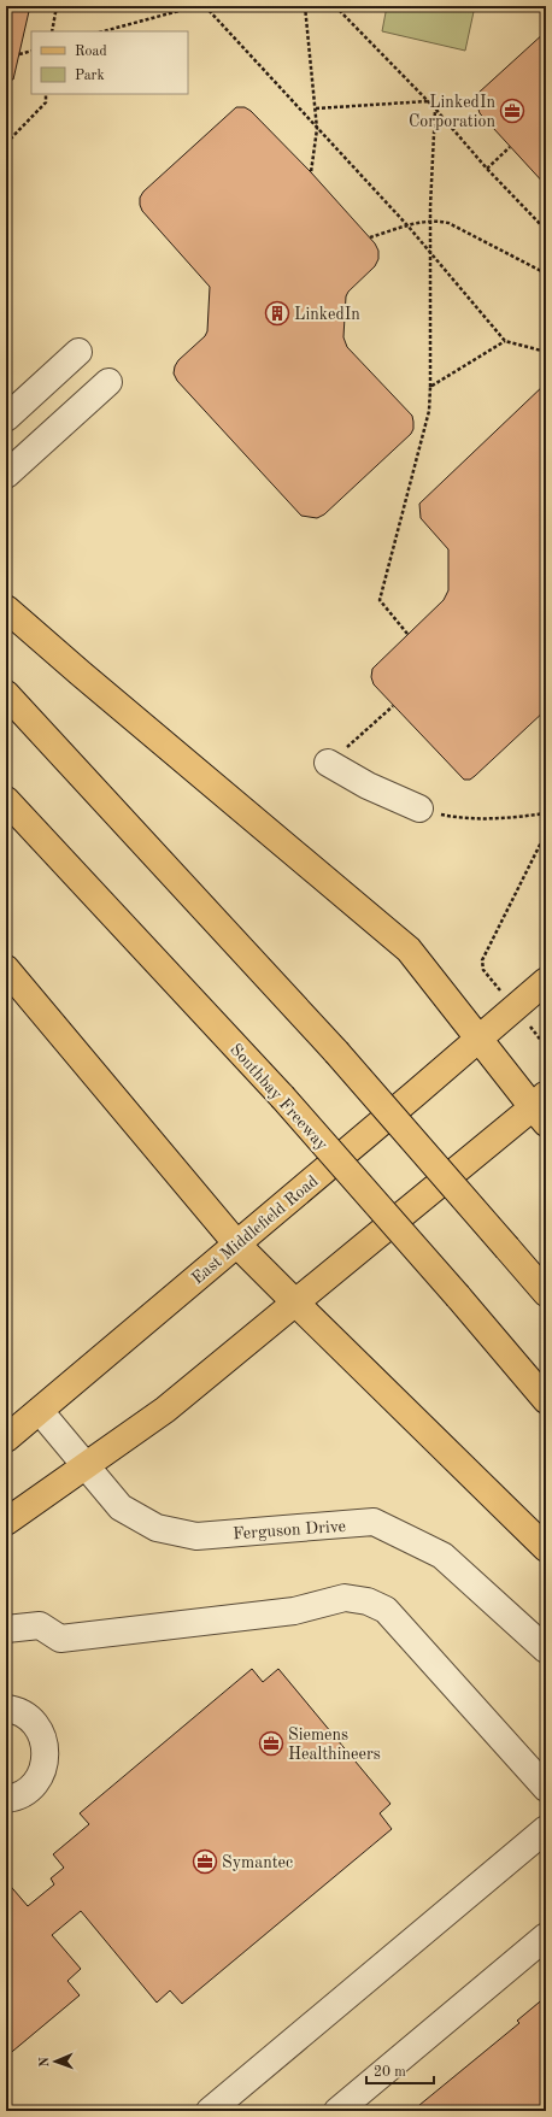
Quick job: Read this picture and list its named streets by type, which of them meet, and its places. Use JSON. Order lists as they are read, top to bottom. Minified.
{"streets":{"main road":["Southbay Freeway","East Middlefield Road"],"street":["Ferguson Drive"]},"crossings":[["East Middlefield Road","Ferguson Drive"]],"places":{"office":["LinkedIn Corporation","Siemens Healthineers","Symantec"],"building":["LinkedIn"]},"legend":["Road","Park"],"scale_bar":"20 m","north":"left"}
